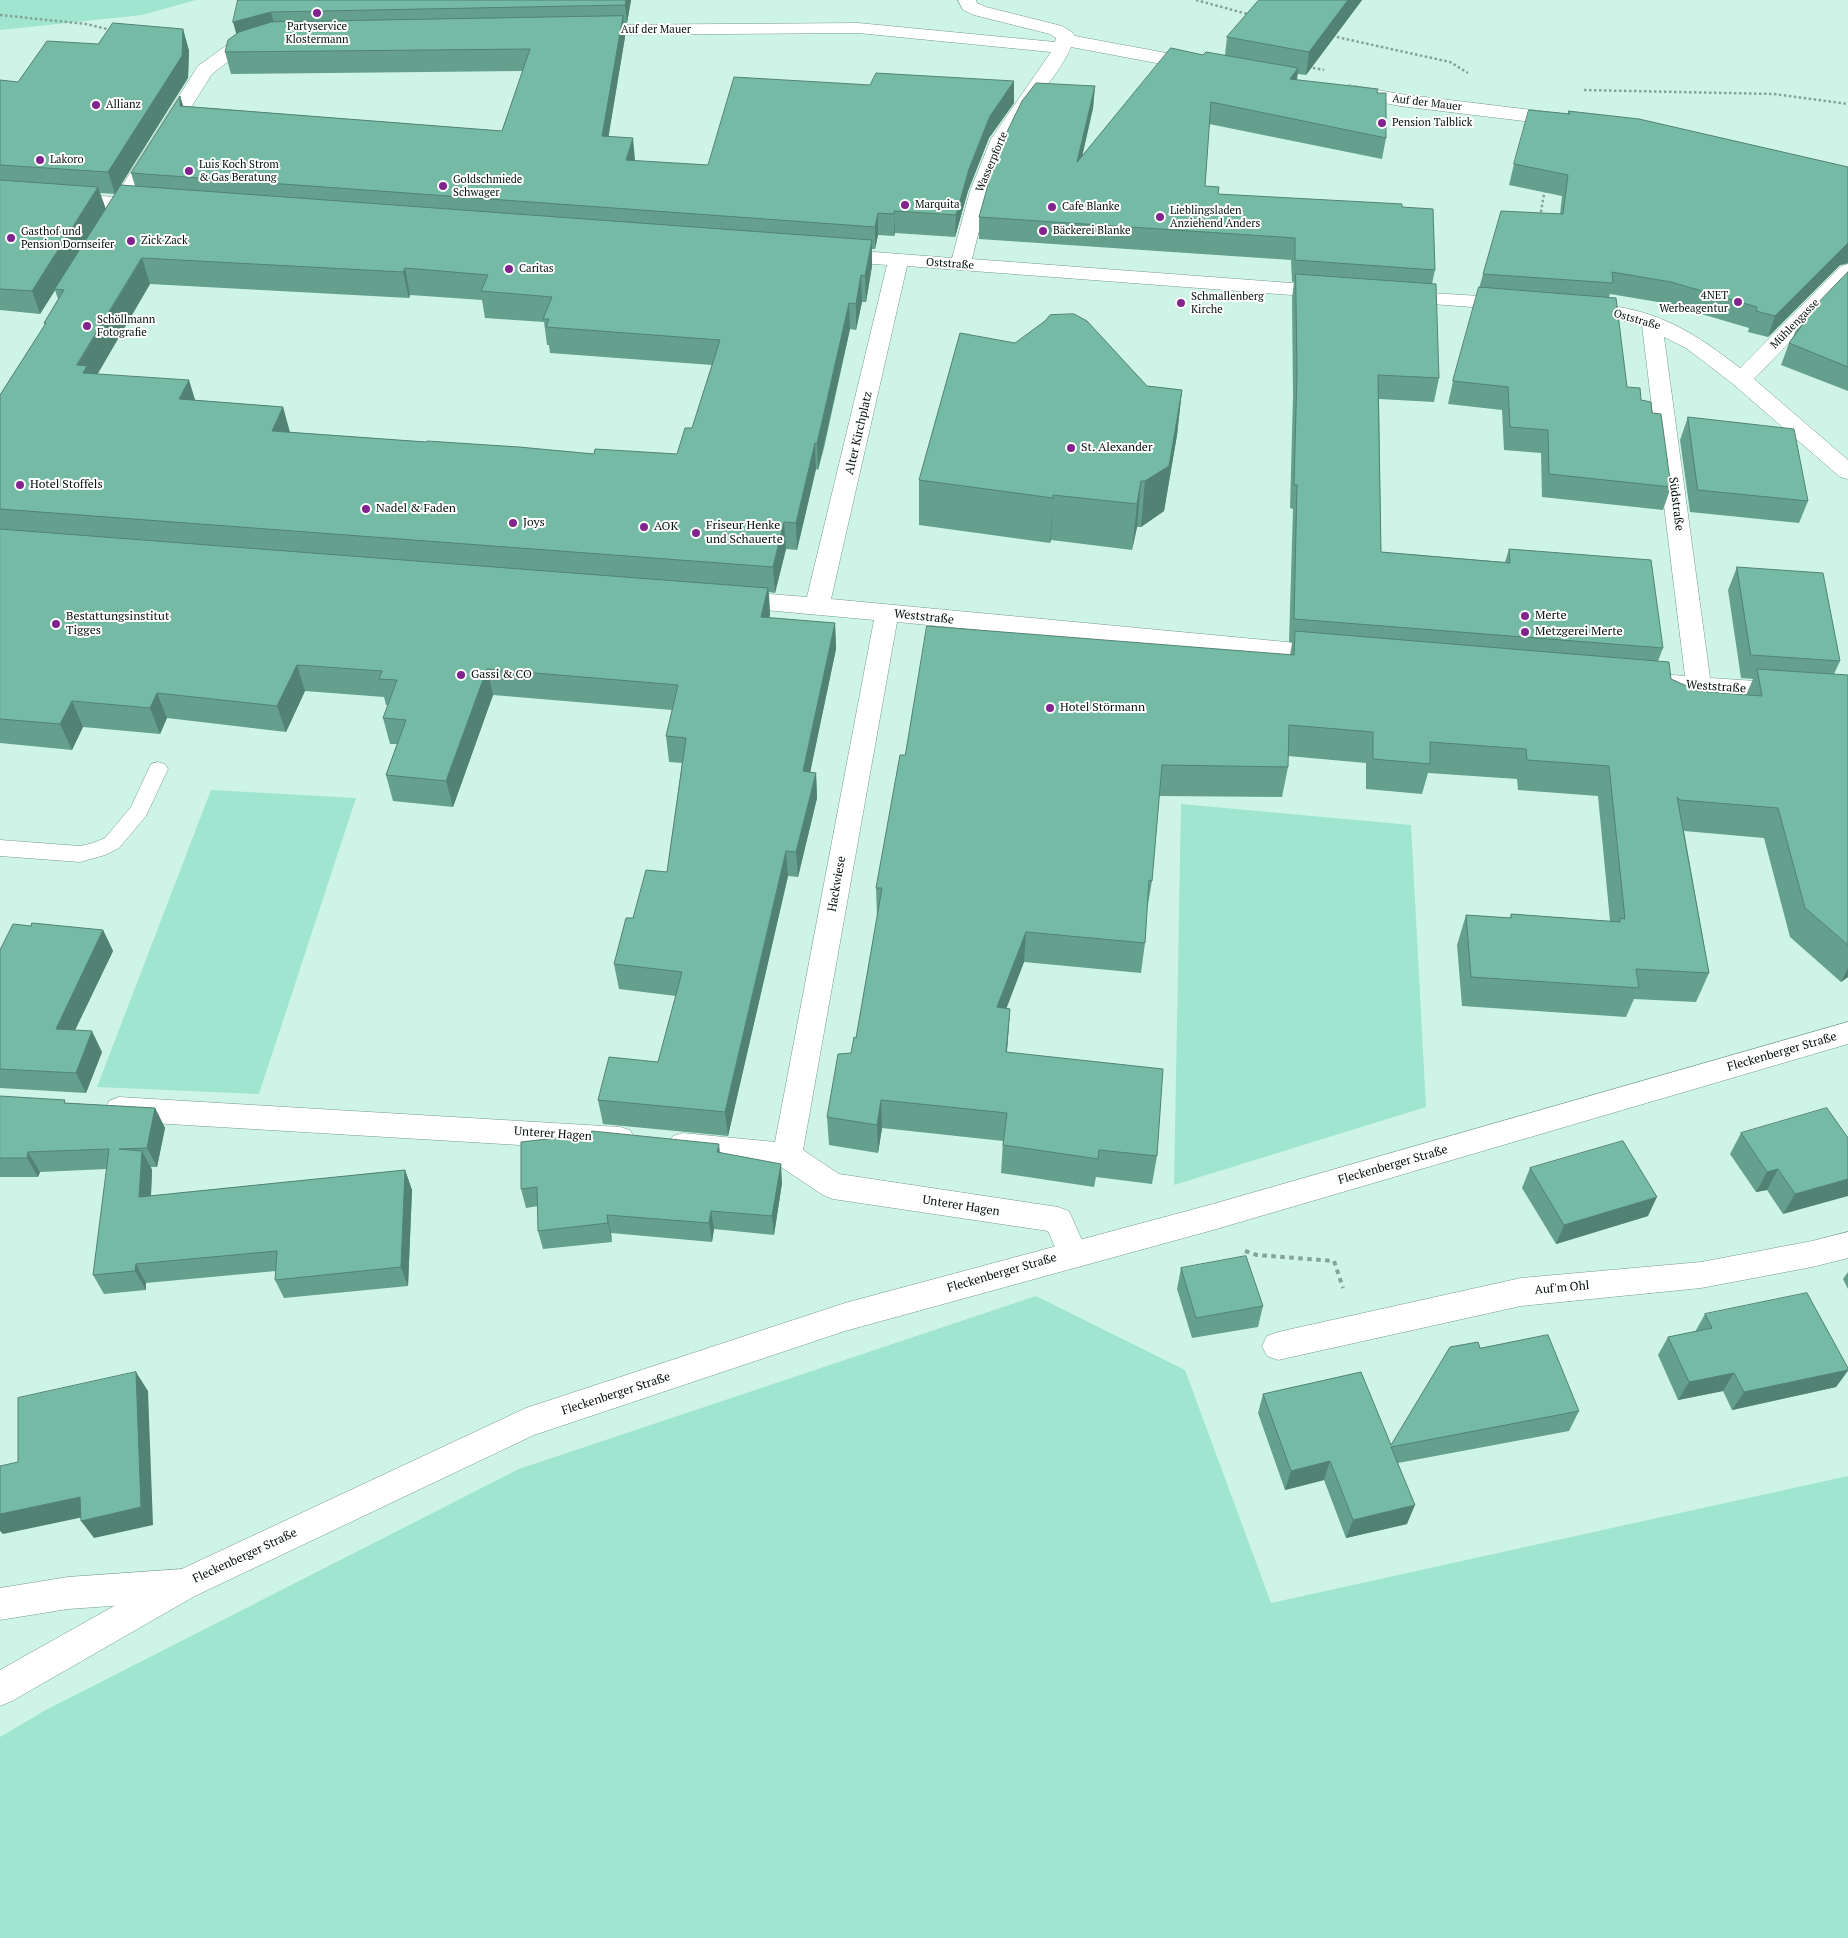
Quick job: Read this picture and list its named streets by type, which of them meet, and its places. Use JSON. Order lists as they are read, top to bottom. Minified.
{"streets":{"street":["Auf der Mauer","Wasserpforte","Oststraße","Mühlengasse","Alter Kirchplatz","Südstraße","Weststraße","Hackwiese","Fleckenberger Straße","Unterer Hagen","Auf'm Ohl"]},"crossings":[["Auf der Mauer","Wasserpforte"],["Wasserpforte","Oststraße"],["Oststraße","Mühlengasse"],["Oststraße","Alter Kirchplatz"],["Oststraße","Südstraße"],["Alter Kirchplatz","Weststraße"],["Südstraße","Weststraße"],["Weststraße","Hackwiese"],["Hackwiese","Unterer Hagen"],["Fleckenberger Straße","Unterer Hagen"]],"places":["Partyservice Klostermann","Allianz","Pension Talblick","Lakoro","Luis Koch Strom & Gas Beratung","Goldschmiede Schwager","Marquita","Cafe Blanke","Lieblingsladen Anziehend Anders","Bäckerei Blanke","Gasthof und Pension Dornseifer","Zick Zack","Caritas","4NET Werbeagentur","Schmallenberg Kirche","Schöllmann Fotografie","St. Alexander","Hotel Stoffels","Nadel & Faden","Joys","AOK","Friseur Henke und Schauerte","Merte","Bestattungsinstitut Tigges","Metzgerei Merte","Gassi & CO","Hotel Störmann"]}
